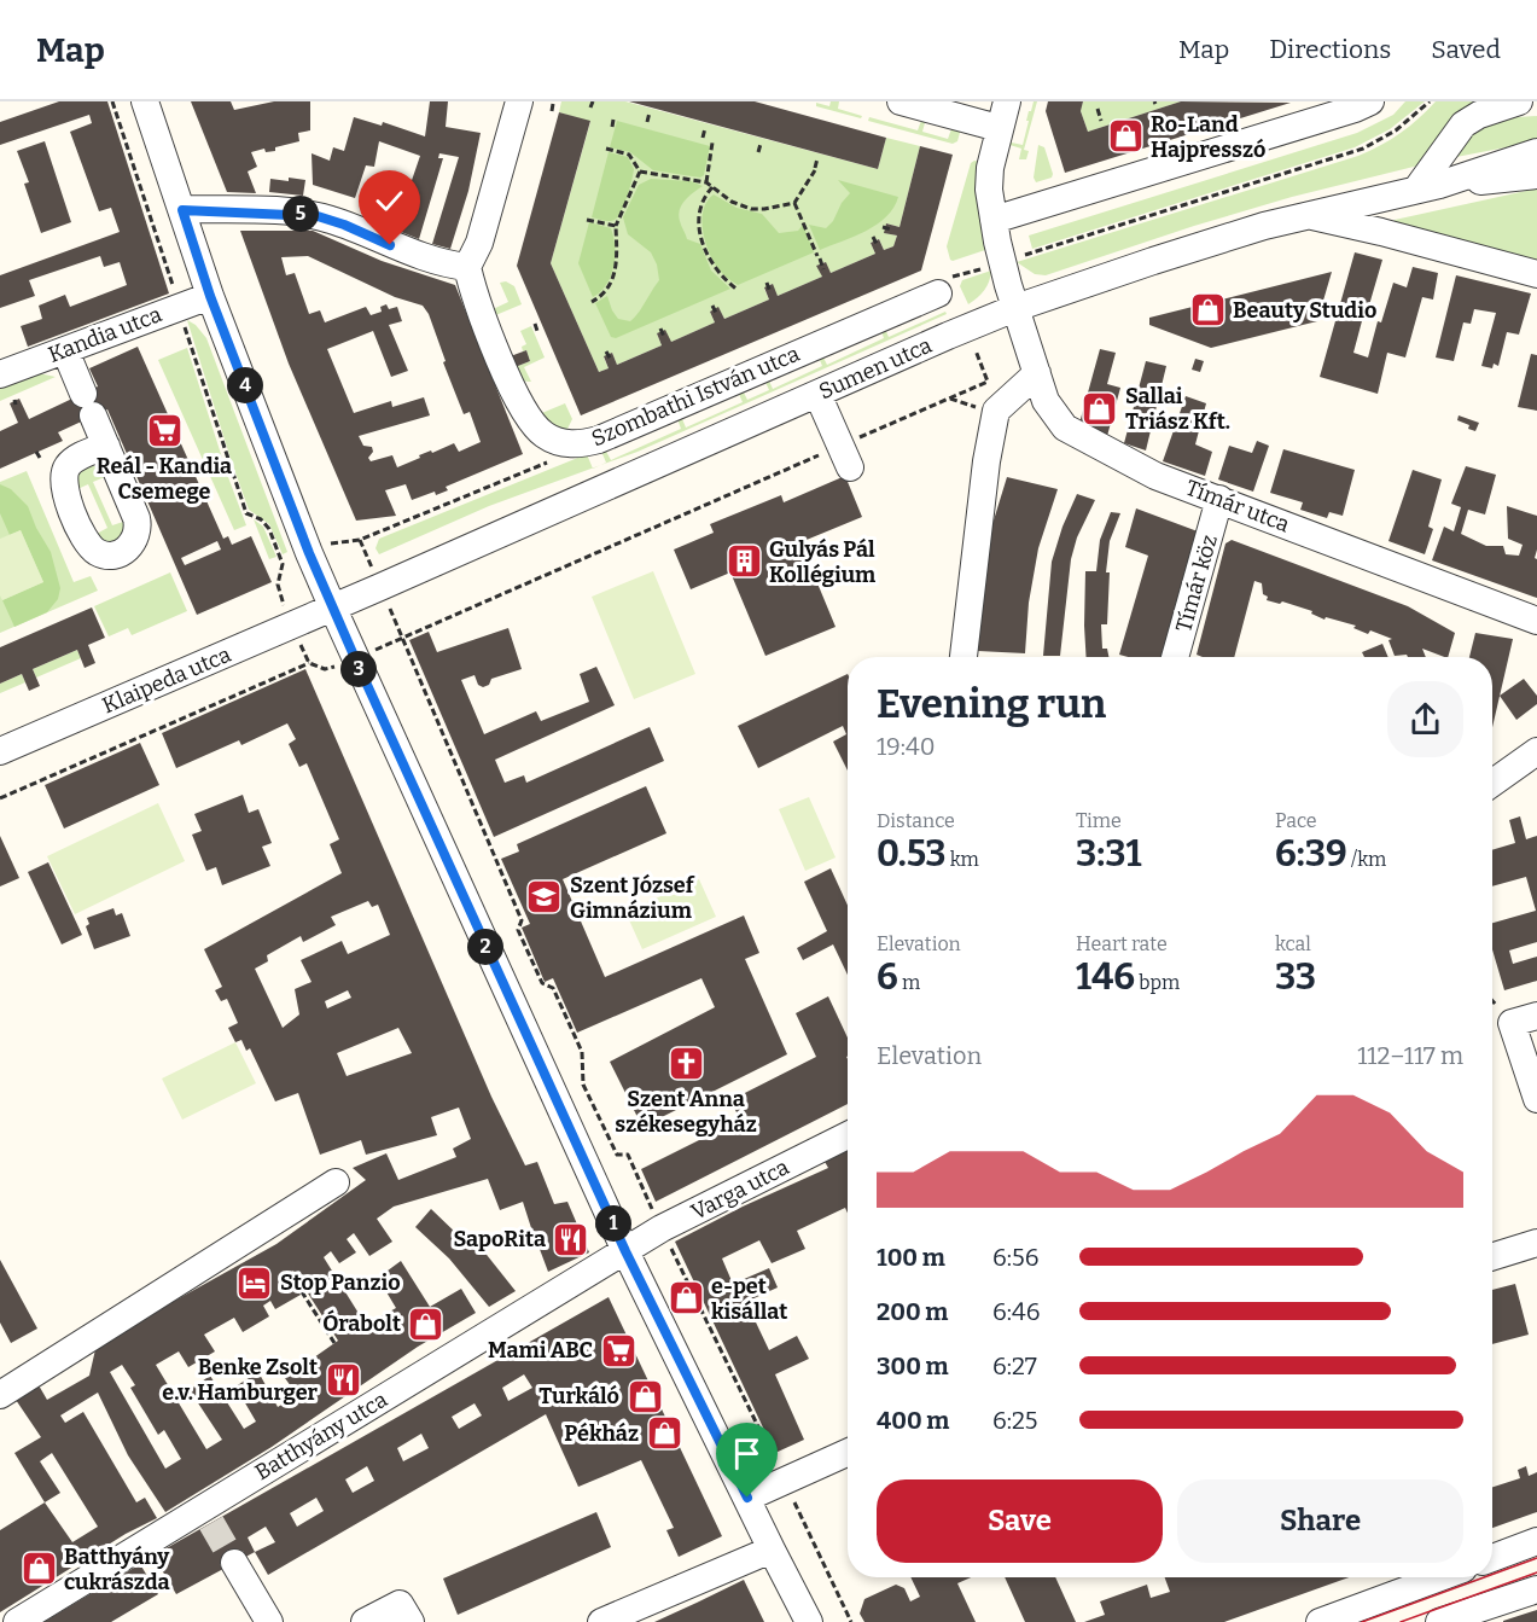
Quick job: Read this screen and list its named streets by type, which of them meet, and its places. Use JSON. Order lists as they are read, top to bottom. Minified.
{"streets":{"street":["Kandia utca","Sumen utca","Szombathi István utca","Tímár utca","Tímár köz","Klaipeda utca","Varga utca","Batthyány utca"]},"crossings":[["Sumen utca","Tímár utca"],["Sumen utca","Klaipeda utca"],["Tímár utca","Tímár köz"],["Varga utca","Batthyány utca"]],"places":{"shop":["Ro-Land Hajpresszó","Beauty Studio","Sallai Triász Kft.","e-pet kisállat","Órabolt","Turkáló","Pékház","Batthyány cukrászda"],"supermarket":["Reál - Kandia Csemege","Mami ABC"],"building":["Gulyás Pál Kollégium"],"school or university":["Szent József Gimnázium"],"church":["Szent Anna székesegyház"],"restaurant":["SapoRita","Benke Zsolt e.v. Hamburger"],"hotel":["Stop Panzio"]},"page":{"header":"Map","nav":["Map","Directions","Saved"],"pins":["5","4","3","2","1"],"heading":["Evening run","19:40"],"stats":[["Distance","0.53 km"],["Time","3:31"],["Pace","6:39 /km"],["Elevation","6 m"],["Heart rate","146 bpm"],["kcal","33"]],"chart":["Elevation","112–117 m"],"list":[{"name":"100 m","note":"6:56"},{"name":"200 m","note":"6:46"},{"name":"300 m","note":"6:27"},{"name":"400 m","note":"6:25"}],"buttons":["Save","Share"]}}
